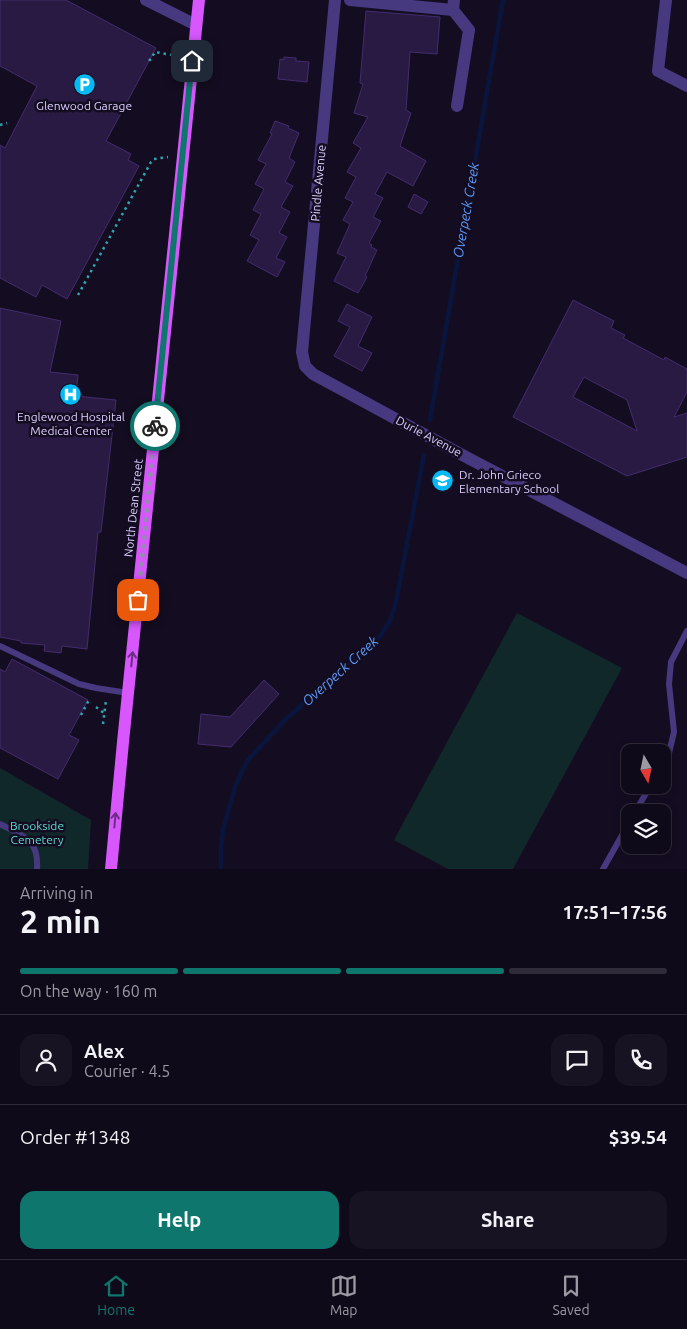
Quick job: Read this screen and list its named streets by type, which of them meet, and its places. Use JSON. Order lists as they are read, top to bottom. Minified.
{"streets":{"main road":["North Dean Street"],"street":["Pindle Avenue","Durie Avenue"]},"crossings":[["Pindle Avenue","Durie Avenue"]],"one_way":["North Dean Street"],"water":["Overpeck Creek"],"parks":["Brookside Cemetery"],"places":{"parking":["Glenwood Garage"],"hospital":["Englewood Hospital Medical Center"],"school or university":["Dr. John Grieco Elementary School"]},"north":"bottom","page":{"heading":["2 min","Arriving in","17:51–17:56"],"panel":["Alex","Courier · 4.5","Order #1348","$39.54"],"bar":"On the way · 160 m","buttons":["Help","Share"],"tabs":["Home","Map","Saved"]}}
